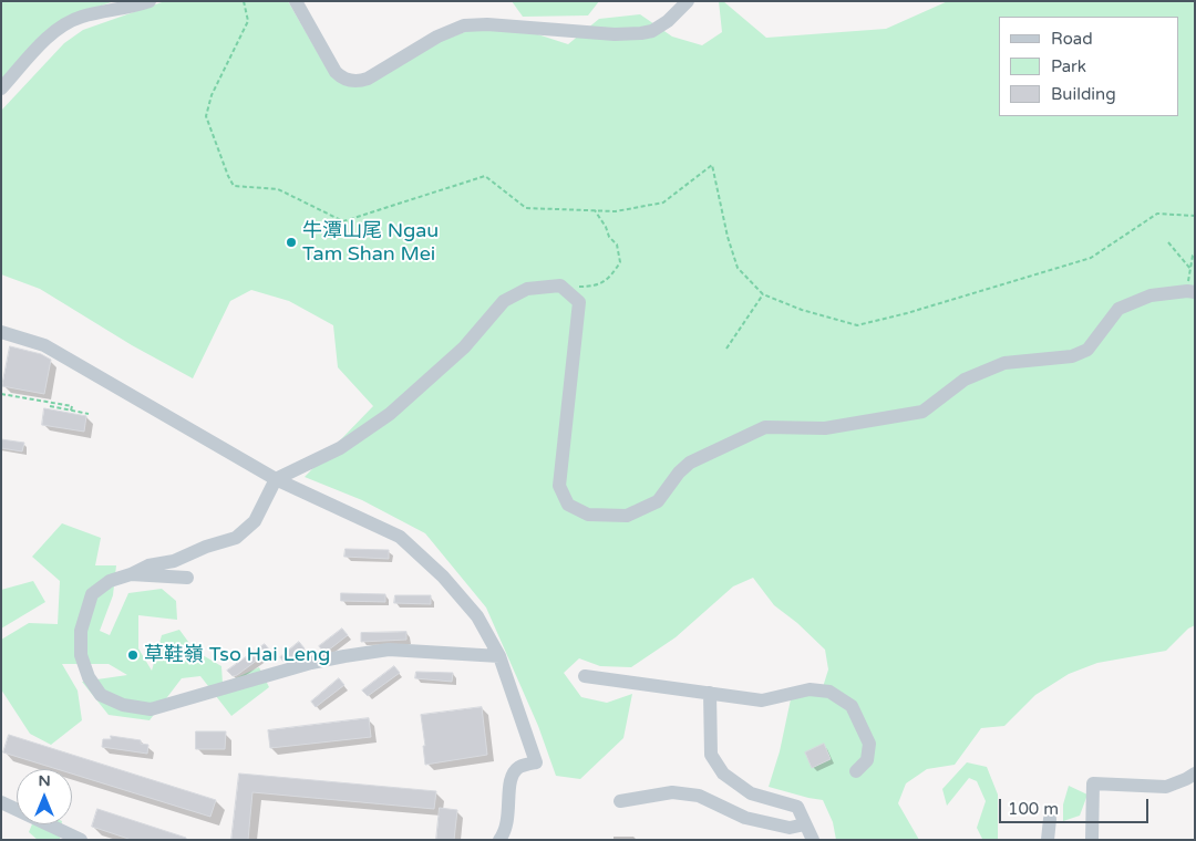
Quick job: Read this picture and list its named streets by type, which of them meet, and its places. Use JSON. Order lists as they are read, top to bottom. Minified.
{"places":["牛潭山尾 Ngau Tam Shan Mei","草鞋嶺 Tso Hai Leng"],"legend":["Road","Park","Building"],"scale_bar":"100 m","north":"top"}
